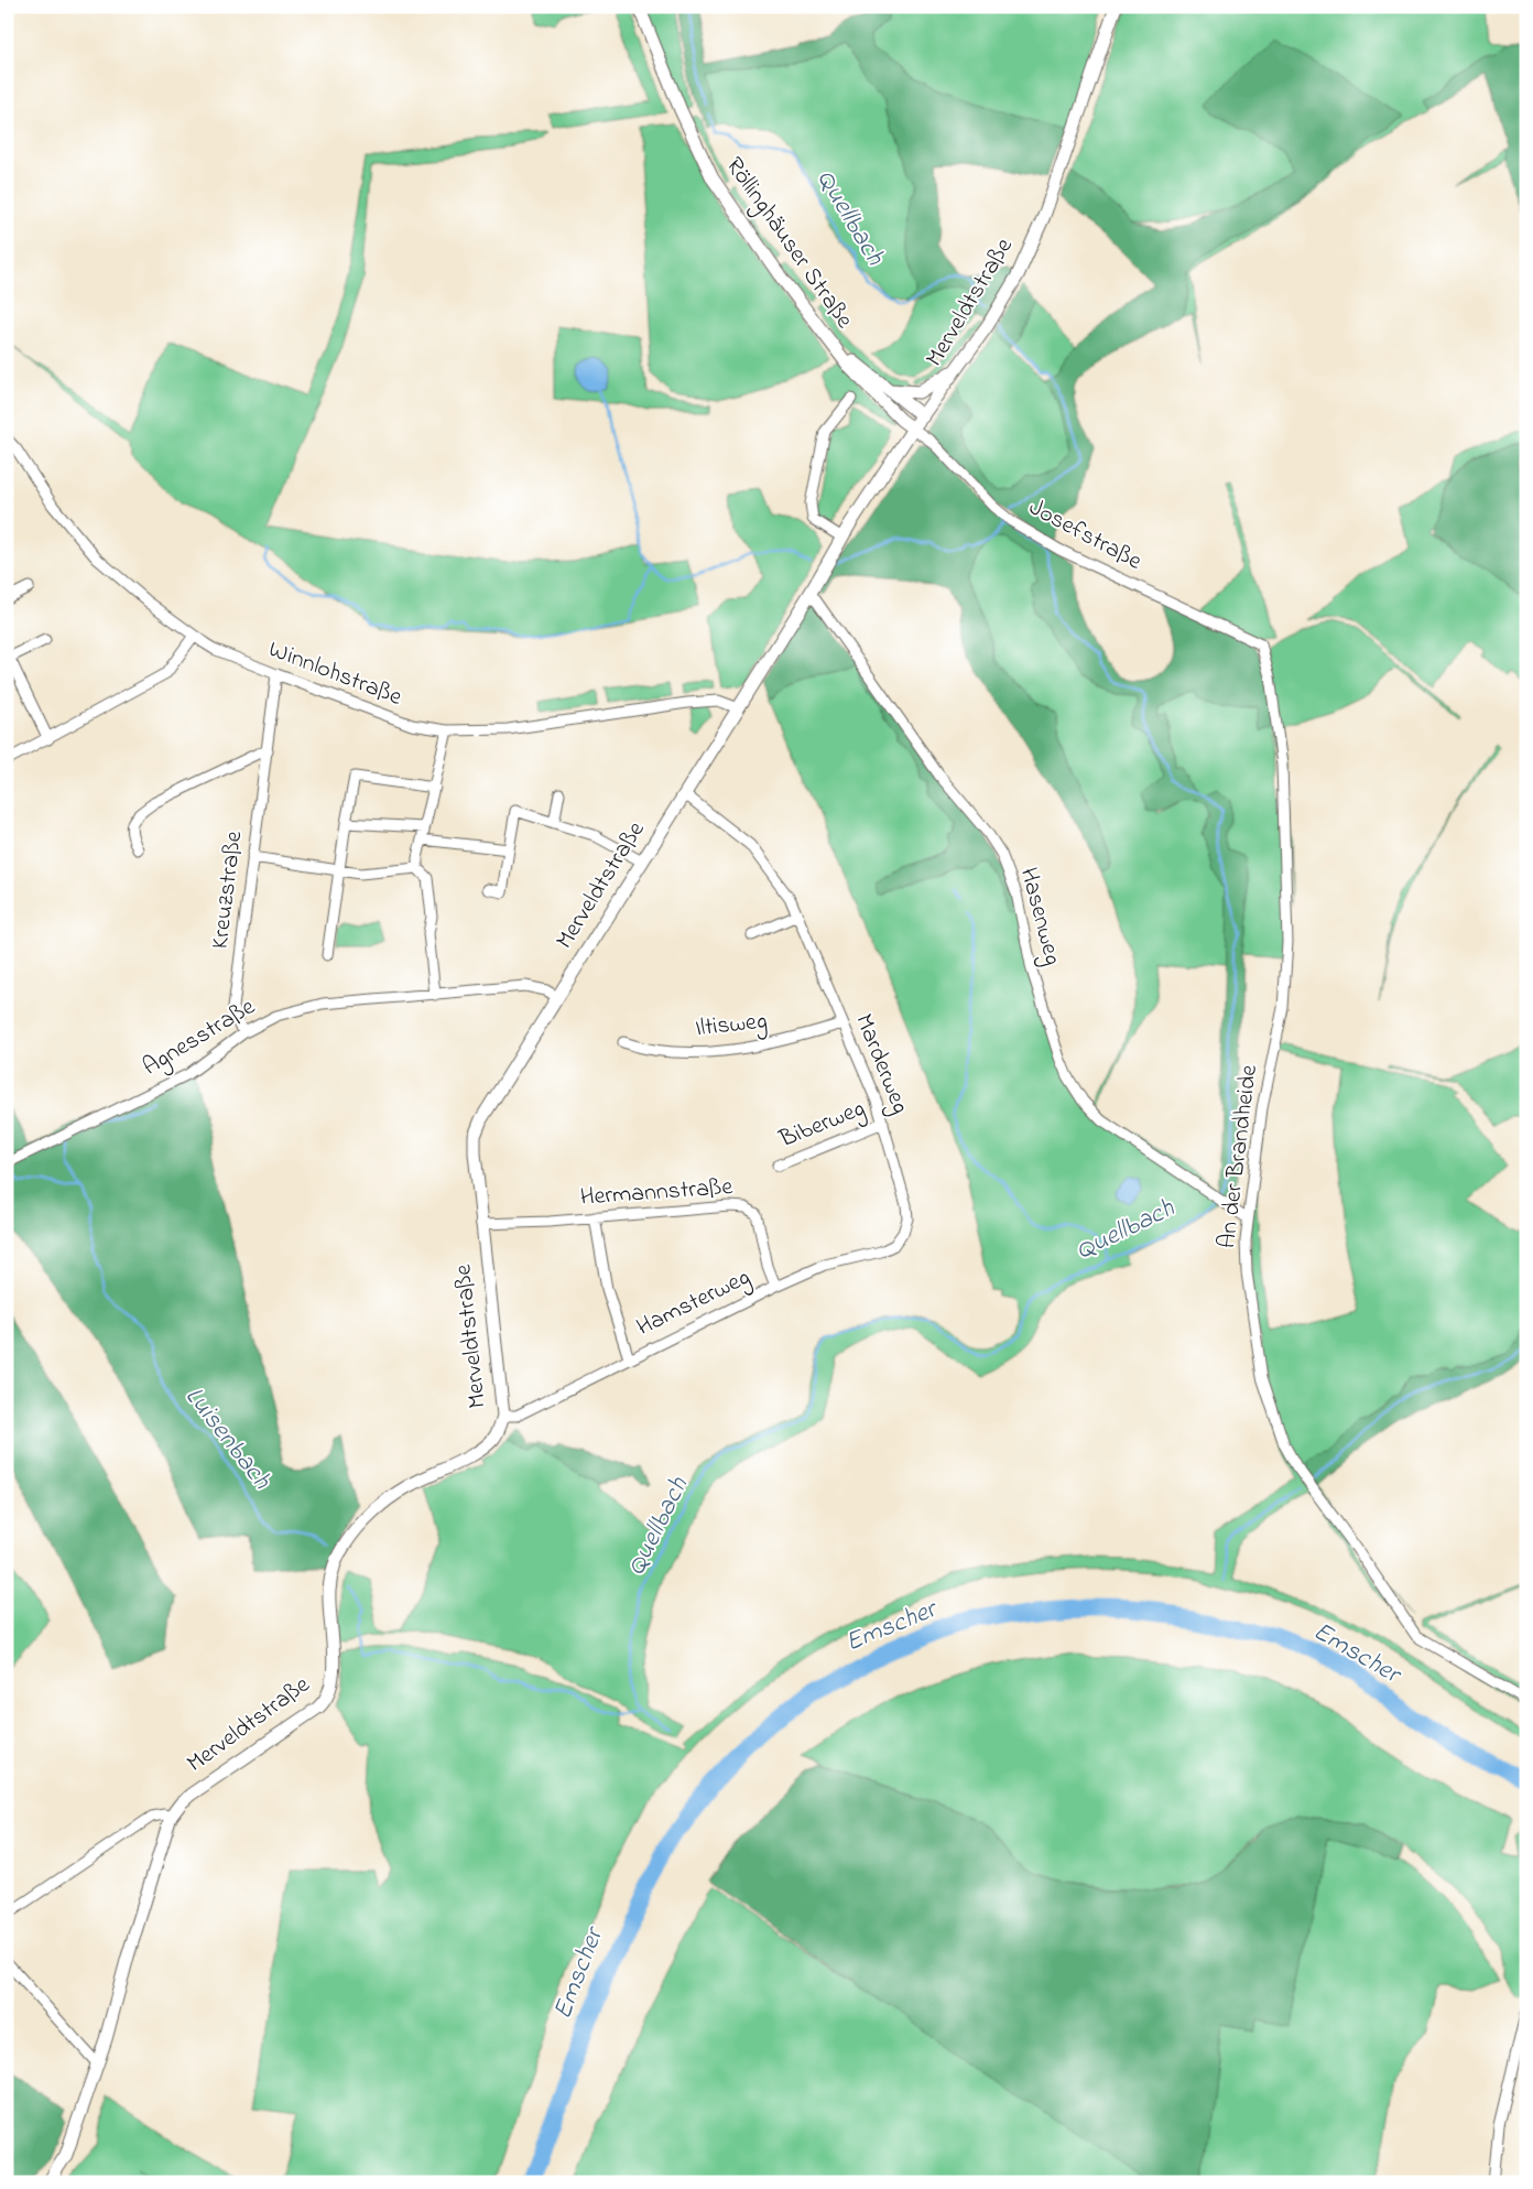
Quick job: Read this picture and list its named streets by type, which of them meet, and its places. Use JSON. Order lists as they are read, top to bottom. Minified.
{"streets":{"main road":["Röllinghäuser Straße","Merveldtstraße"],"street":["Josefstraße","Winnlohstraße","Kreuzstraße","Hasenweg","Iltisweg","Agnesstraße","Marderweg","Biberweg","An der Brandheide","Hermannstraße","Hamsterweg"]},"crossings":[["Röllinghäuser Straße","Merveldtstraße"],["Röllinghäuser Straße","Josefstraße"],["Merveldtstraße","Josefstraße"],["Merveldtstraße","Winnlohstraße"],["Merveldtstraße","Hasenweg"],["Merveldtstraße","Agnesstraße"],["Merveldtstraße","Marderweg"],["Merveldtstraße","Hermannstraße"],["Merveldtstraße","Hamsterweg"],["Josefstraße","An der Brandheide"],["Winnlohstraße","Kreuzstraße"],["Kreuzstraße","Agnesstraße"],["Hasenweg","An der Brandheide"],["Iltisweg","Marderweg"],["Marderweg","Biberweg"],["Marderweg","Hamsterweg"],["Hermannstraße","Hamsterweg"]],"water":["Quellbach","Luisenbach","Emscher"]}
